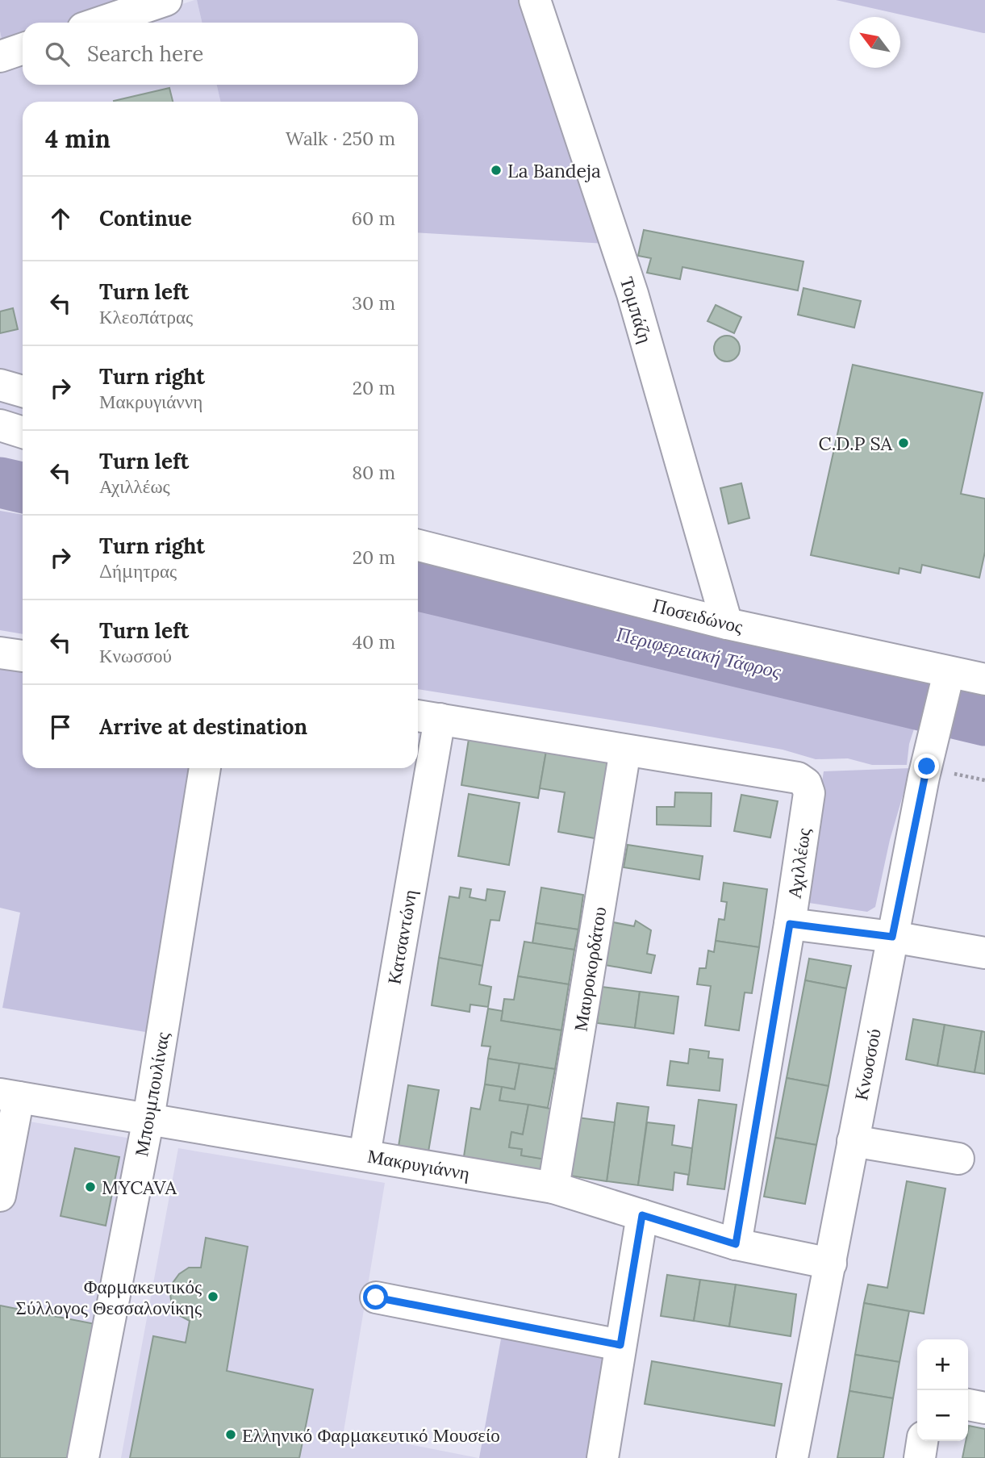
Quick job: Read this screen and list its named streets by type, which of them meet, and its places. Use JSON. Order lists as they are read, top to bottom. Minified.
{"streets":{"street":["Τομπάζη","Ποσειδώνος","Αχιλλέως","Κατσαντώνη","Μαυροκορδάτου","Κνωσσού","Μπουμπουλίνας","Μακρυγιάννη"]},"crossings":[["Τομπάζη","Ποσειδώνος"],["Ποσειδώνος","Κνωσσού"],["Αχιλλέως","Μαυροκορδάτου"],["Αχιλλέως","Μακρυγιάννη"],["Κατσαντώνη","Μακρυγιάννη"],["Μαυροκορδάτου","Μακρυγιάννη"],["Κνωσσού","Μακρυγιάννη"],["Μπουμπουλίνας","Μακρυγιάννη"]],"water":["Περιφερειακή Τάφρος"],"places":["La Bandeja","C.D.P SA","MYCAVA","Φαρμακευτικός Σύλλογος Θεσσαλονίκης","Ελληνικό Φαρμακευτικό Μουσείο"],"north":"top left","page":{"search":"Search here","heading":["4 min","Walk · 250 m"],"list":[["Continue","60 m"],["Turn left","Κλεοπάτρας","30 m"],["Turn right","Μακρυγιάννη","20 m"],["Turn left","Αχιλλέως","80 m"],["Turn right","Δήμητρας","20 m"],["Turn left","Κνωσσού","40 m"],"Arrive at destination"],"map_buttons":["+","−"]}}
